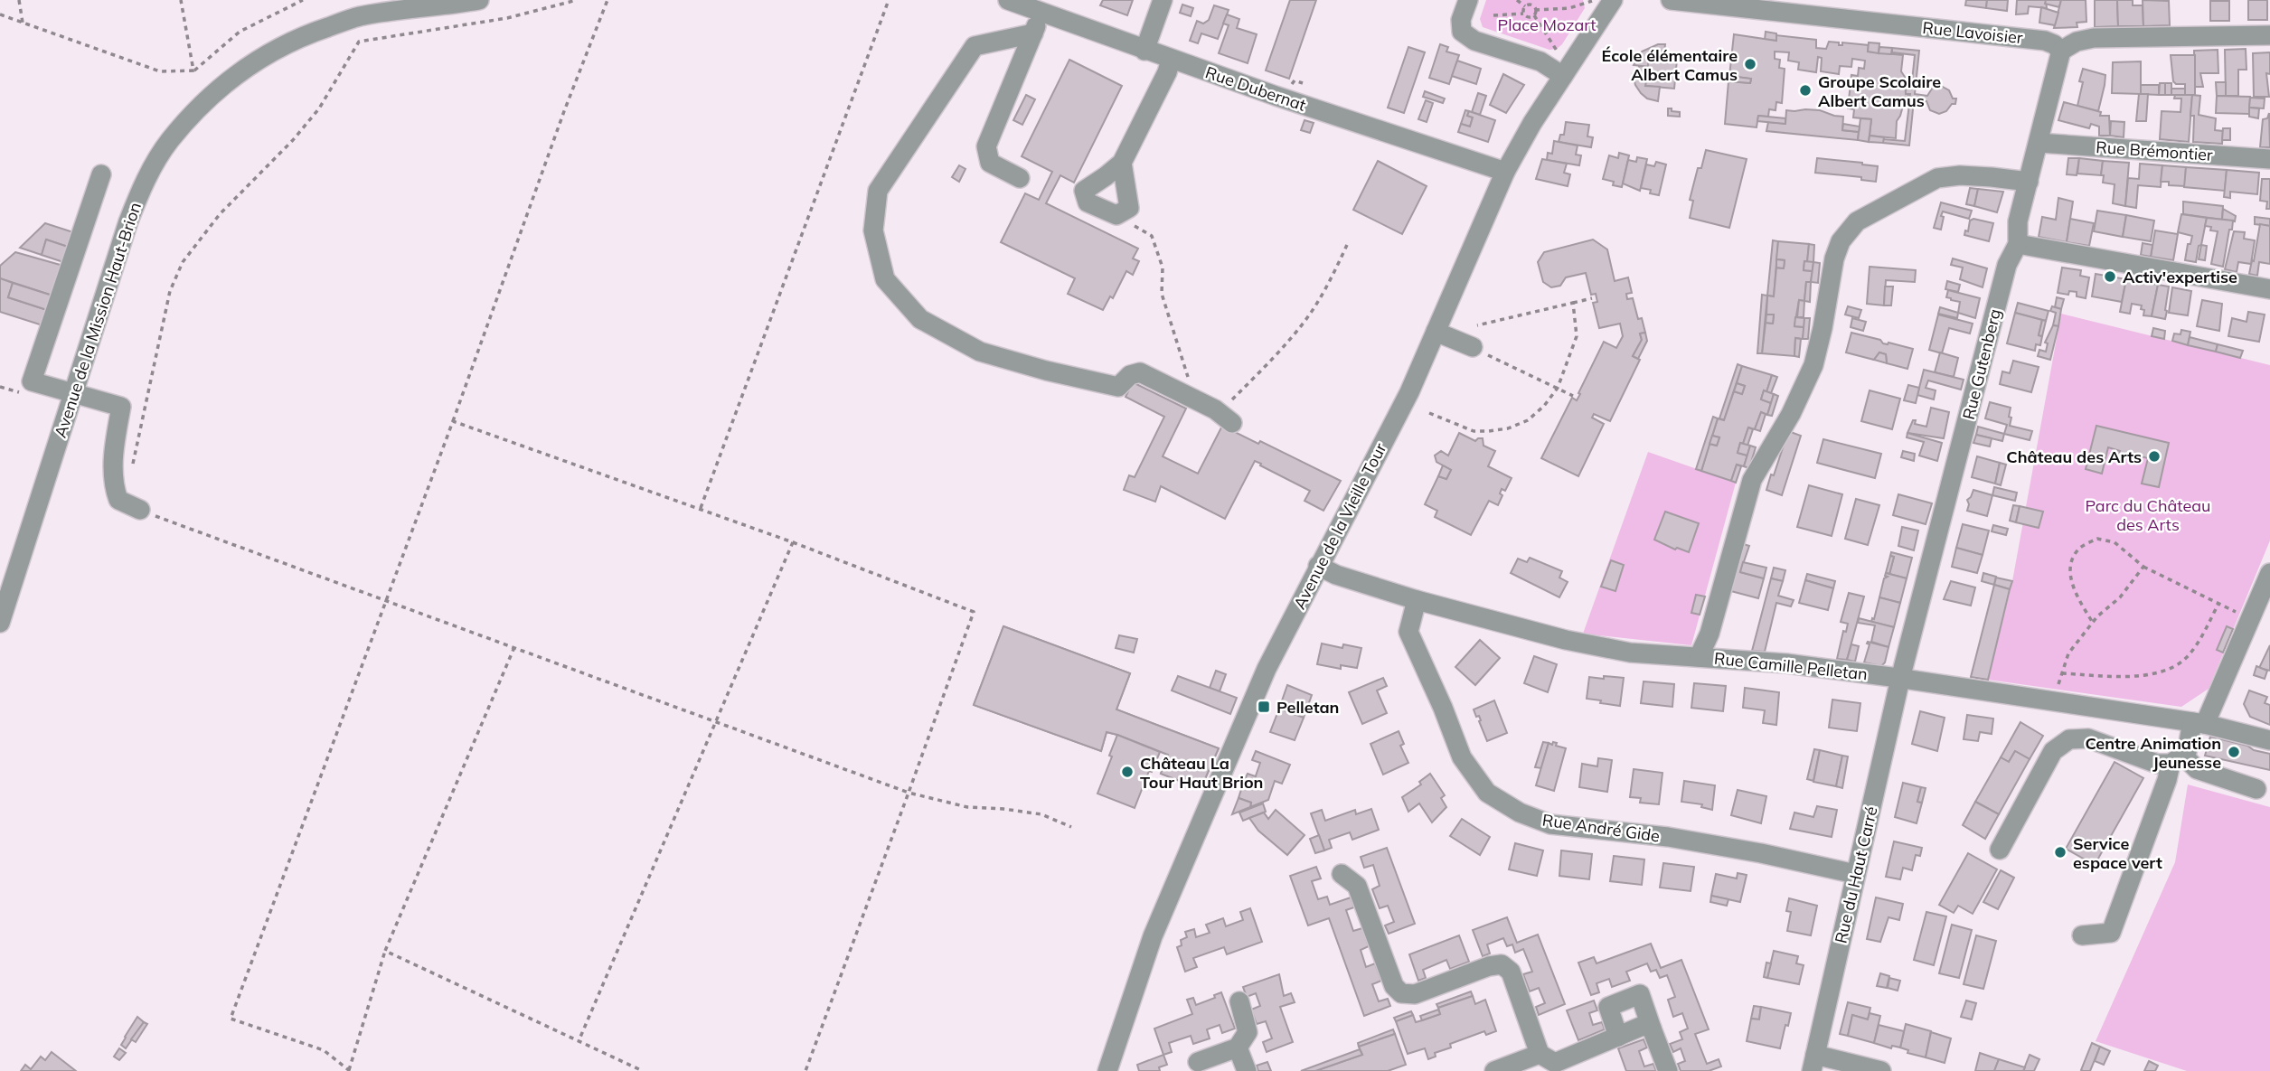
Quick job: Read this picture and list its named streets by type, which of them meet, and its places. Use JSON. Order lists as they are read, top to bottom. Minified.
{"streets":{"street":["Rue Lavoisier","Rue Dubernat","Rue Brémontier","Avenue de la Mission Haut-Brion","Rue Gutenberg","Avenue de la Vieille Tour","Rue Camille Pelletan","Rue André Gide","Rue du Haut Carré"]},"crossings":[["Rue Lavoisier","Rue Gutenberg"],["Rue Dubernat","Avenue de la Vieille Tour"],["Rue Brémontier","Rue Gutenberg"],["Rue Gutenberg","Rue Camille Pelletan"],["Rue Gutenberg","Rue du Haut Carré"],["Avenue de la Vieille Tour","Rue Camille Pelletan"],["Rue Camille Pelletan","Rue André Gide"],["Rue Camille Pelletan","Rue du Haut Carré"],["Rue André Gide","Rue du Haut Carré"]],"parks":["Place Mozart","Parc du Château des Arts"],"places":{"other":["École élémentaire Albert Camus","Groupe Scolaire Albert Camus","Activ'expertise","Château des Arts","Centre Animation Jeunesse","Château La Tour Haut Brion","Service espace vert"],"transit":["Pelletan"]}}
